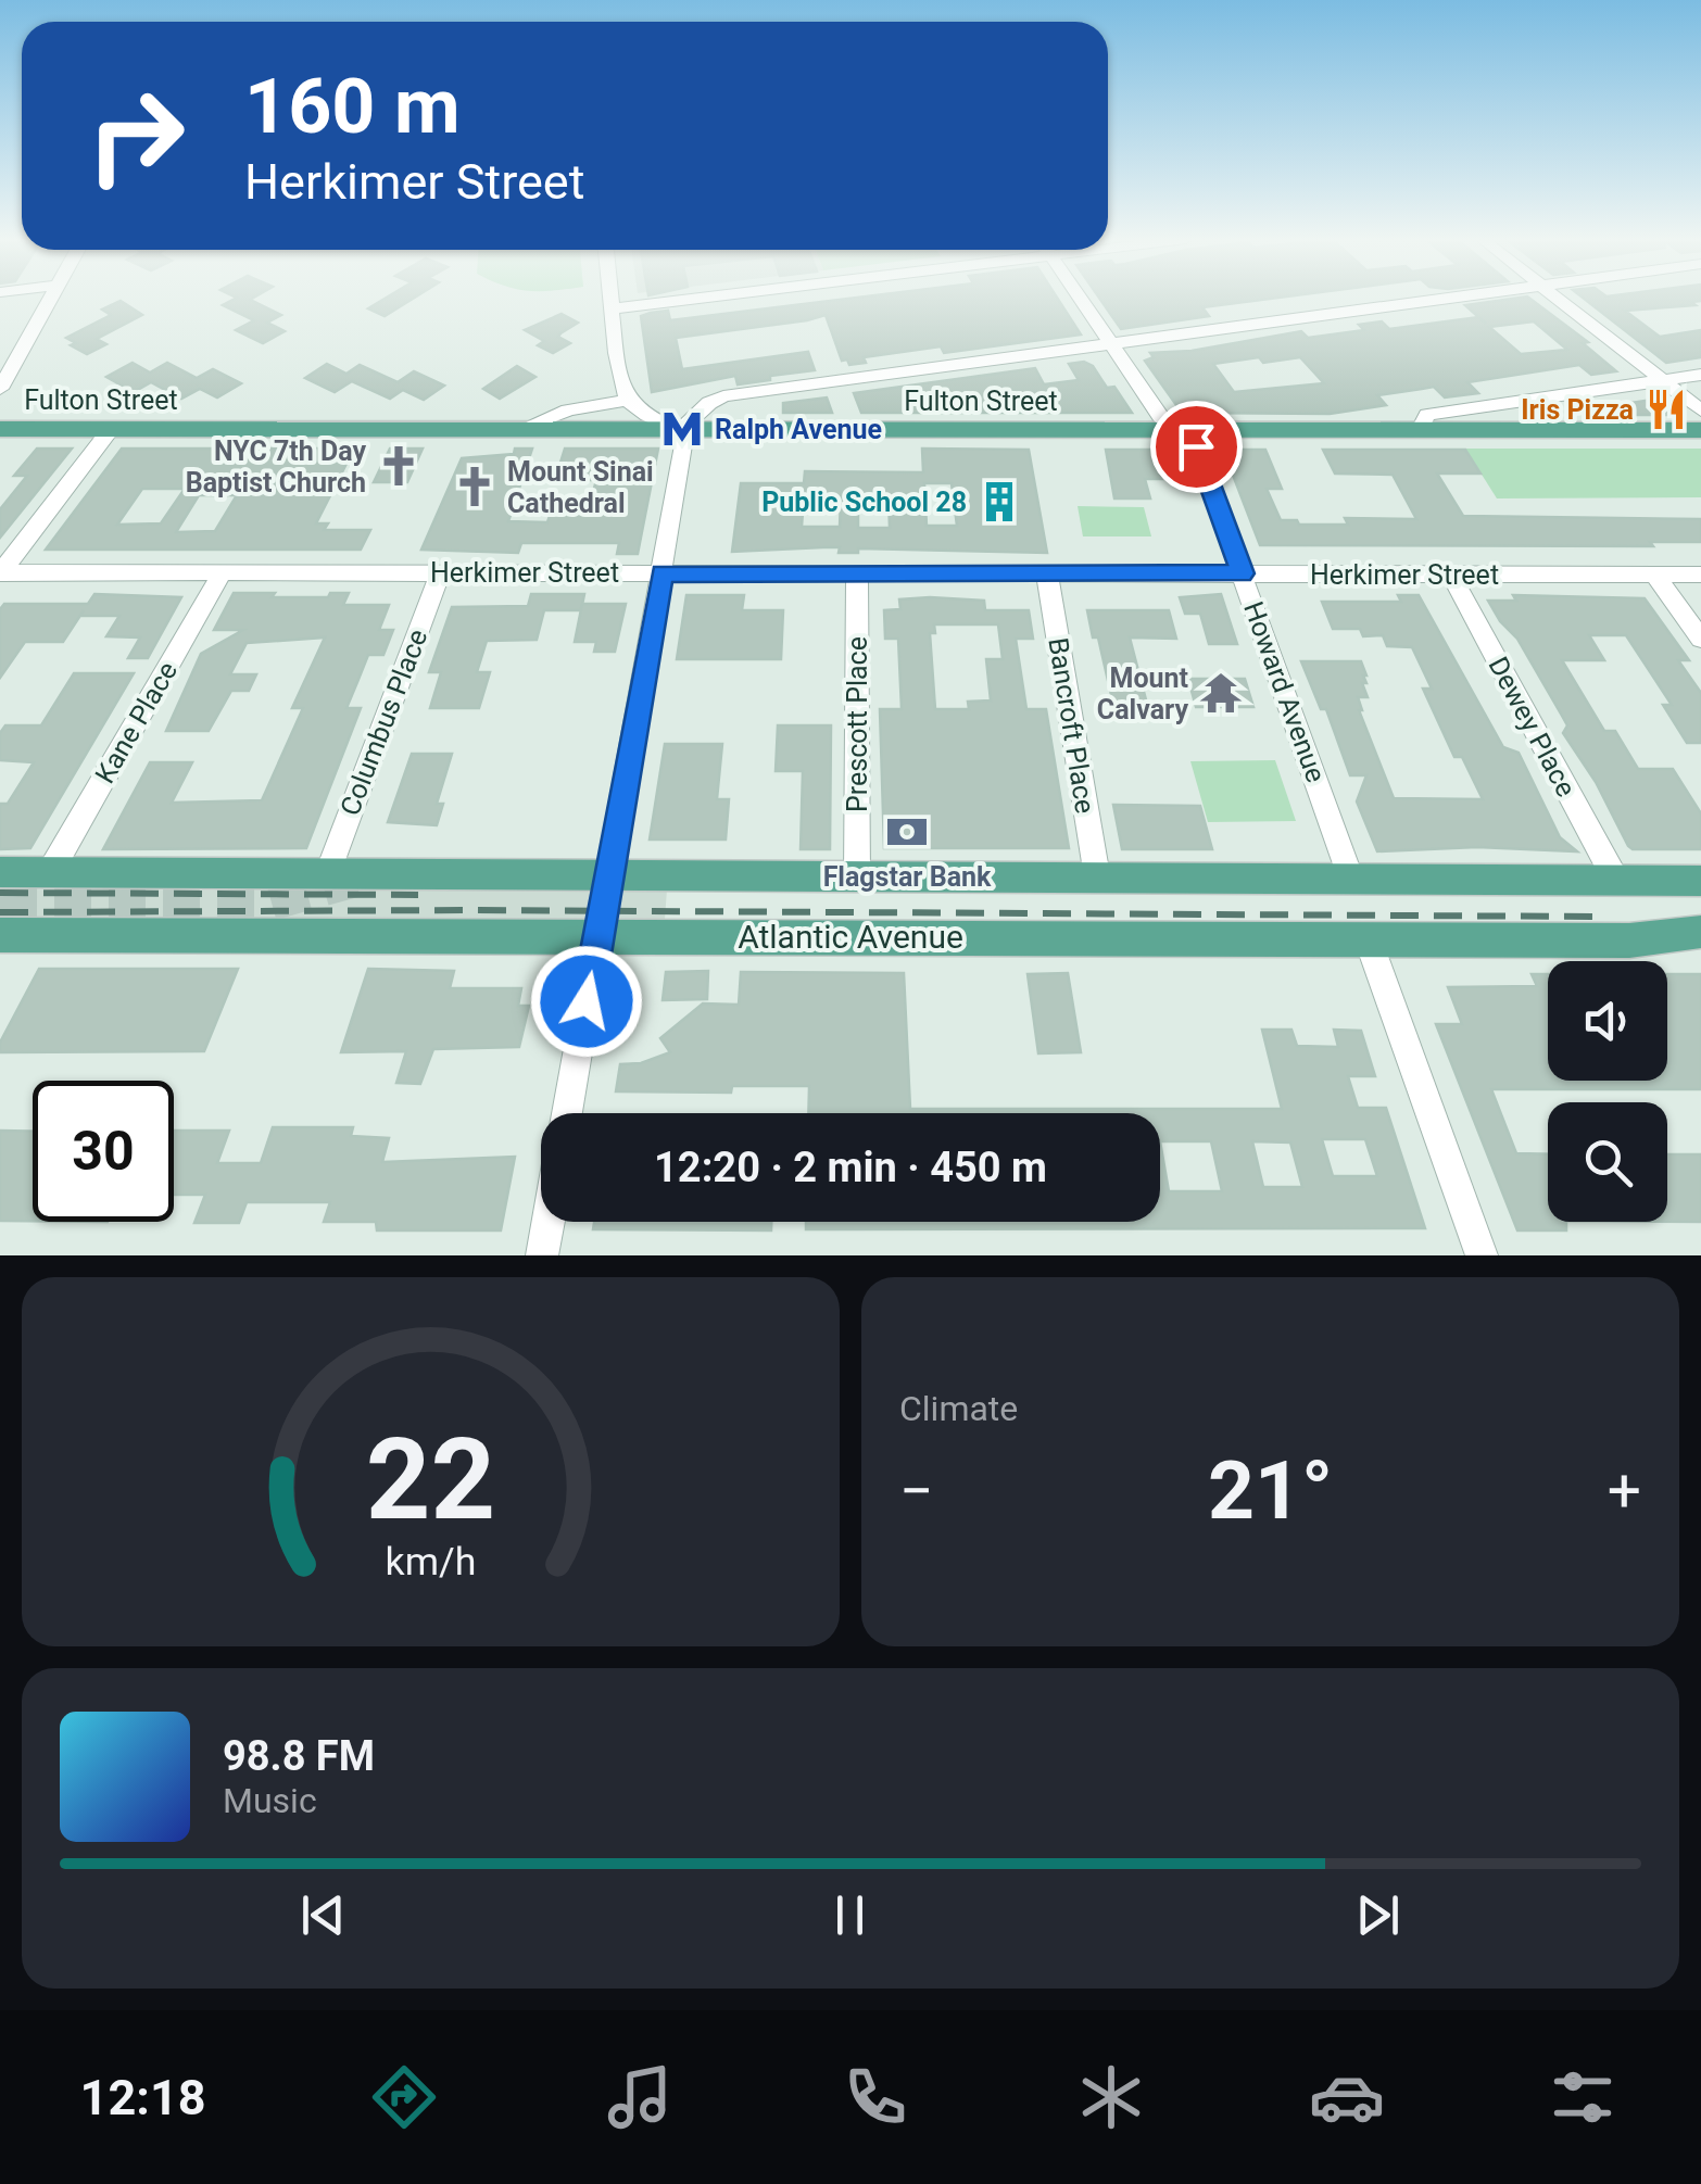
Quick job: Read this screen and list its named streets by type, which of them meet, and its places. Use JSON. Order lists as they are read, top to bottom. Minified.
{"streets":{"main road":["Fulton Street","Atlantic Avenue"],"street":["Herkimer Street","Howard Avenue","Kane Place","Columbus Place","Prescott Place","Bancroft Place","Dewey Place"]},"crossings":[["Fulton Street","Howard Avenue"],["Herkimer Street","Howard Avenue"],["Herkimer Street","Kane Place"],["Herkimer Street","Columbus Place"],["Herkimer Street","Prescott Place"],["Herkimer Street","Bancroft Place"],["Herkimer Street","Dewey Place"]],"places":{"restaurant":["Iris Pizza"],"metro station":["Ralph Avenue"],"church":["NYC 7th Day Baptist Church","Mount Sinai Cathedral"],"building":["Public School 28"],"temple":["Mount Calvary"],"bank":["Flagstar Bank"]},"page":{"turn":["160 m","Herkimer Street"],"limit":"30","trip":"12:20 · 2 min · 450 m","tile":"Climate","heat":["−","21°","+"],"song":["98.8 FM","Music"],"tabs":"12:18","gauge":["22","km/h"]}}
